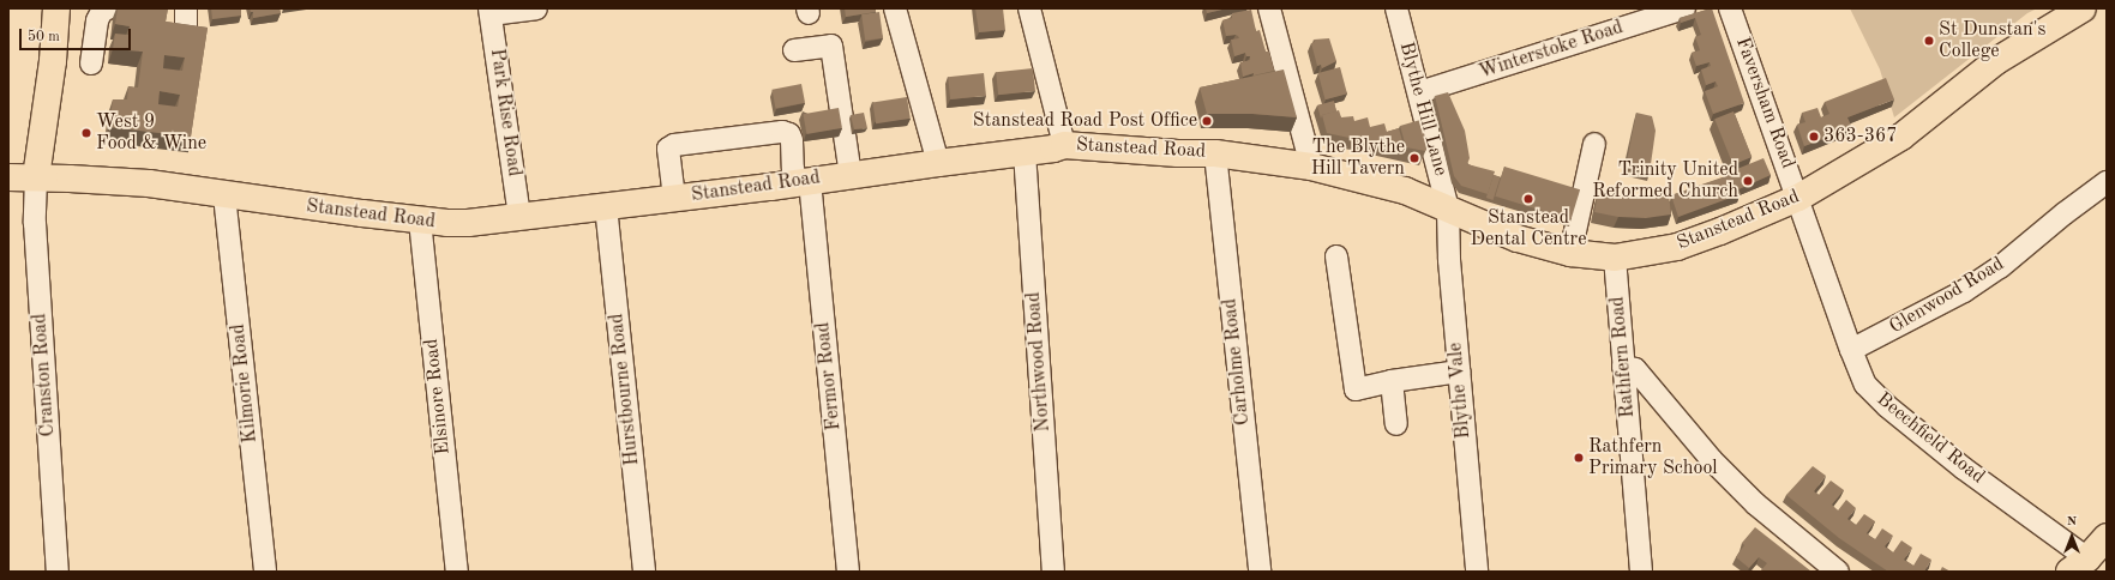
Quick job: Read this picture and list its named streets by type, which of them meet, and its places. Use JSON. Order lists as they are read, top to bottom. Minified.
{"streets":{"main road":["Stanstead Road"],"street":["Winterstoke Road","Faversham Road","Blythe Hill Lane","Park Rise Road","Glenwood Road","Rathfern Road","Northwood Road","Carholme Road","Cranston Road","Fermor Road","Kilmorie Road","Hurstbourne Road","Blythe Vale","Elsinore Road","Beechfield Road"]},"crossings":[["Winterstoke Road","Blythe Hill Lane"],["Faversham Road","Stanstead Road"],["Faversham Road","Beechfield Road"],["Blythe Hill Lane","Stanstead Road"],["Blythe Hill Lane","Blythe Vale"],["Park Rise Road","Stanstead Road"],["Stanstead Road","Rathfern Road"],["Stanstead Road","Northwood Road"],["Stanstead Road","Carholme Road"],["Stanstead Road","Cranston Road"],["Stanstead Road","Fermor Road"],["Stanstead Road","Kilmorie Road"],["Stanstead Road","Hurstbourne Road"],["Stanstead Road","Blythe Vale"],["Stanstead Road","Elsinore Road"],["Stanstead Road","Beechfield Road"],["Glenwood Road","Beechfield Road"]],"places":["St Dunstan's College","Stanstead Road Post Office","West 9 Food & Wine","363-367","The Blythe Hill Tavern","Trinity United Reformed Church","Stanstead Dental Centre","Rathfern Primary School"],"scale_bar":"50 m","north":"top"}
